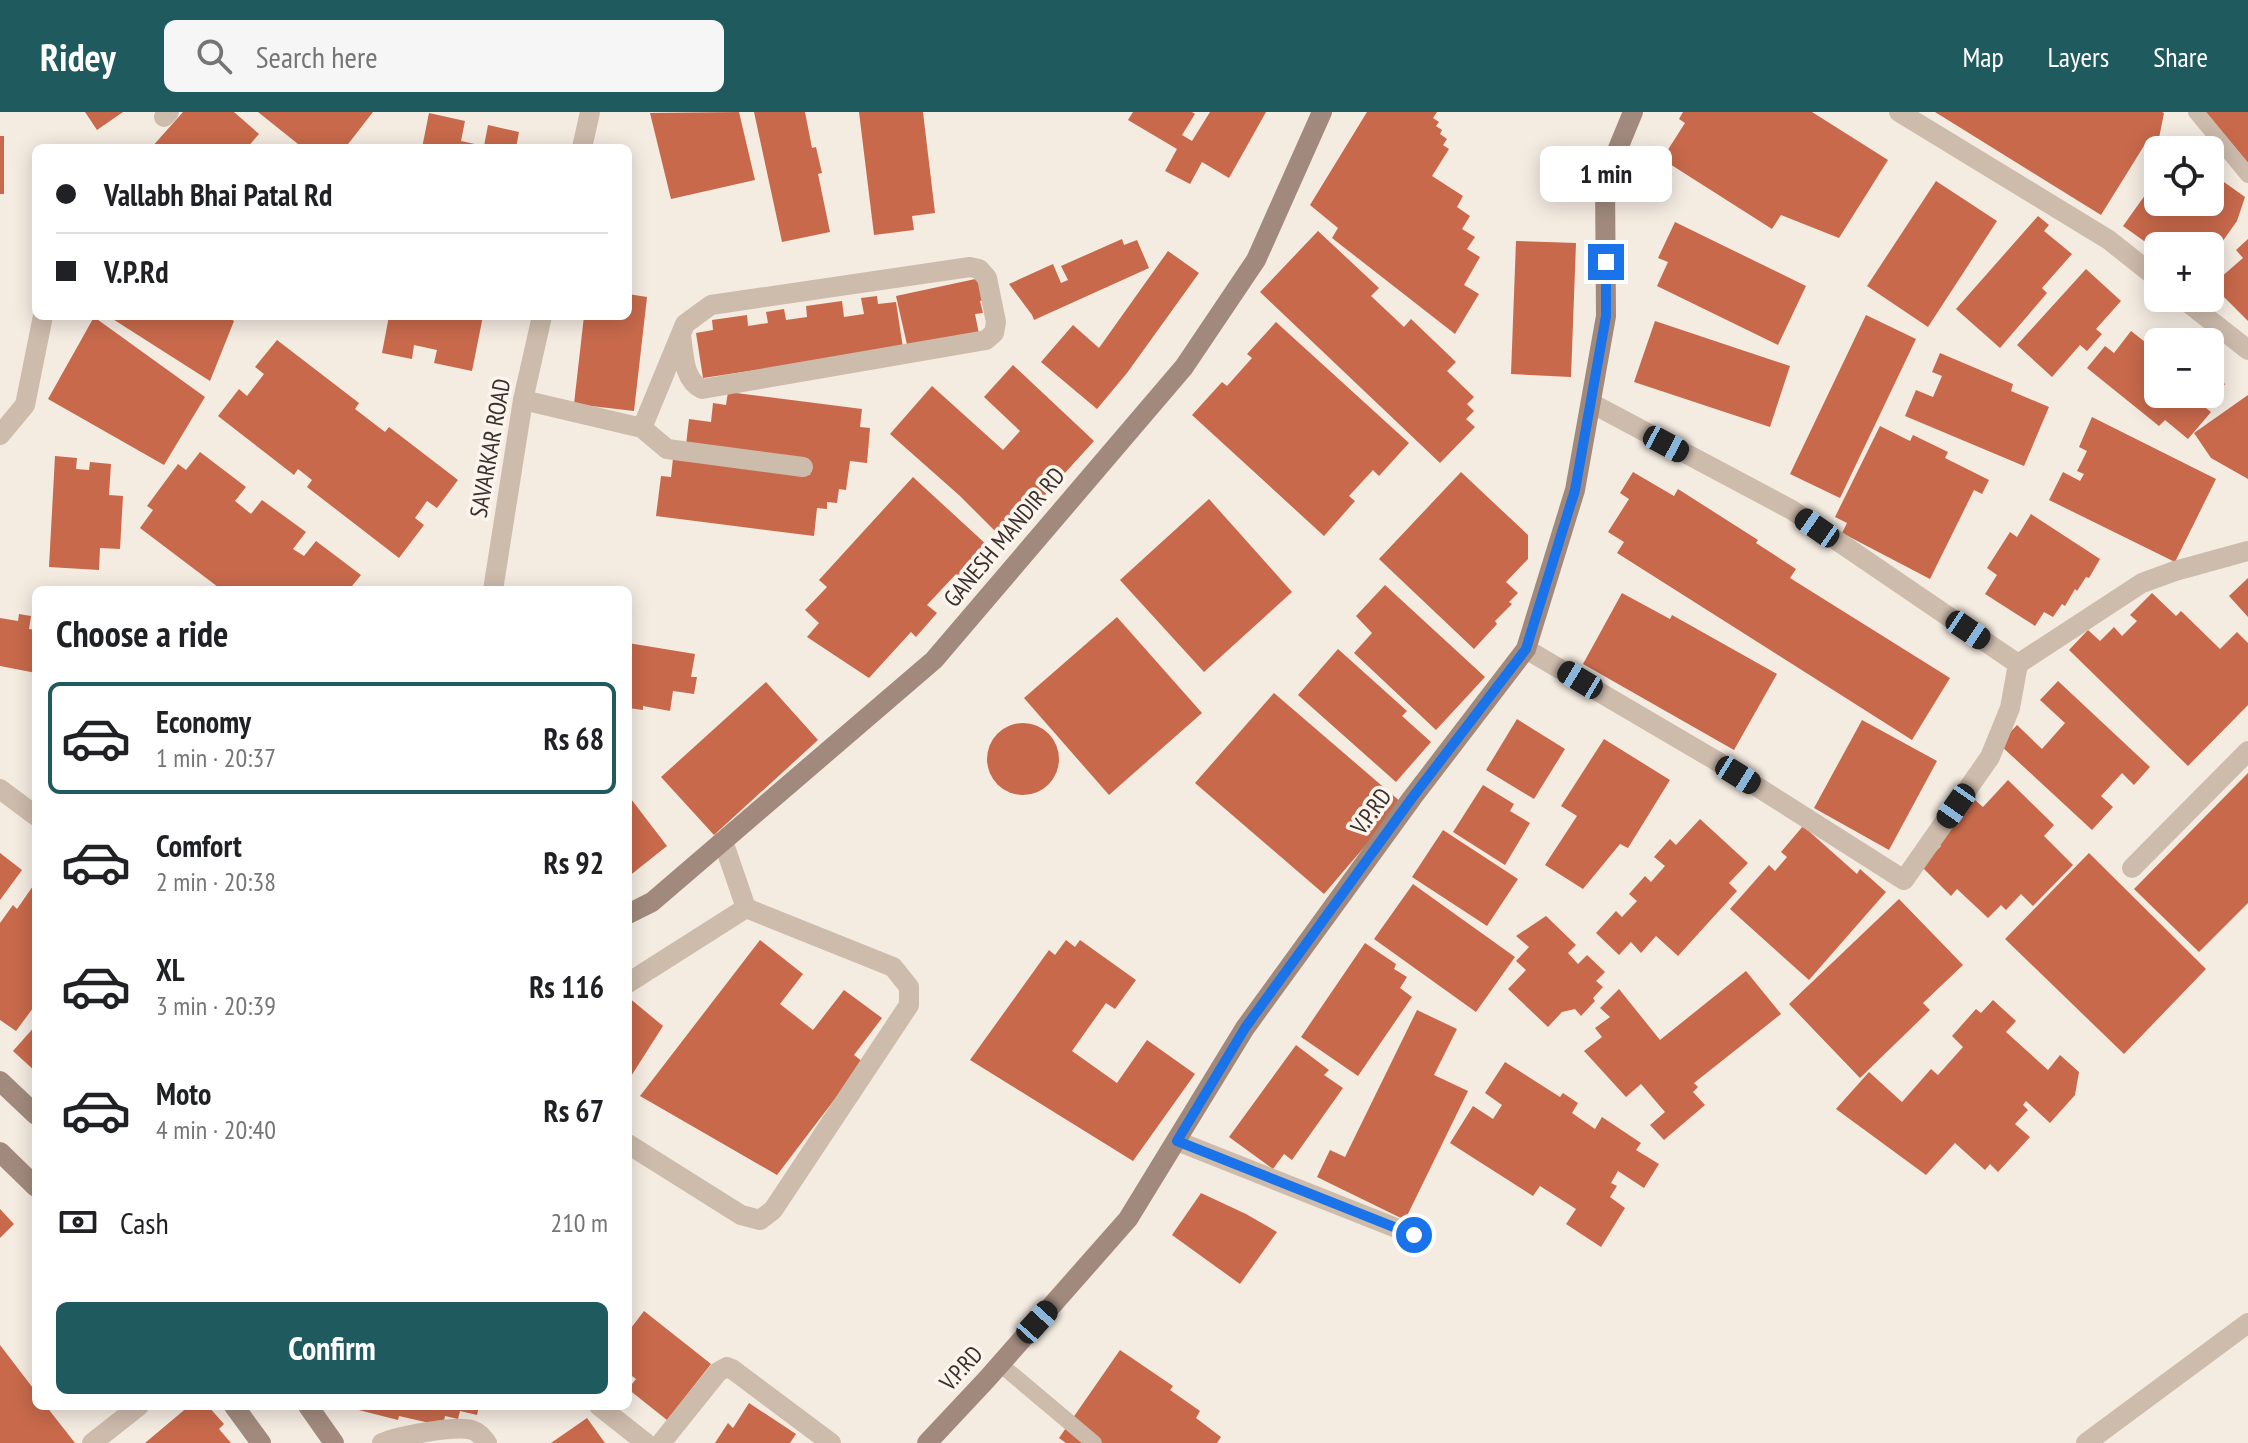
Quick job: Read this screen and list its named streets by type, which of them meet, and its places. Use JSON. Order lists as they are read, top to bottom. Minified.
{"streets":{"street":["SAVARKAR ROAD","GANESH MANDIR RD","V.P.RD"]},"page":{"header":"Ridey","search":"Search here","nav":["Map","Layers","Share"],"map_buttons":["+","−"],"banner":["Vallabh Bhai Patal Rd","V.P.Rd"],"bubble":"1 min","heading":"Choose a ride","list":[{"name":"Economy","note":"1 min · 20:37","value":"Rs 68"},{"name":"Comfort","note":"2 min · 20:38","value":"Rs 92"},{"name":"XL","note":"3 min · 20:39","value":"Rs 116"},{"name":"Moto","note":"4 min · 20:40","value":"Rs 67"}],"pay":["Cash","210 m"],"buttons":"Confirm"}}
